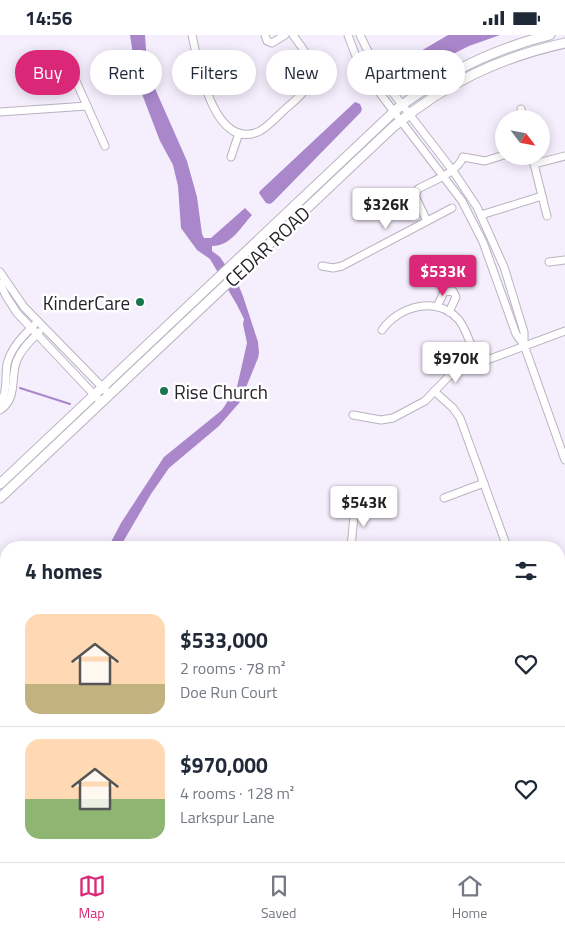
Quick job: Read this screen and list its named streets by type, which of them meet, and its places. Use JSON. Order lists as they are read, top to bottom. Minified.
{"streets":{"main road":["CEDAR ROAD"]},"places":["KinderCare","Rise Church"],"north":"bottom right","page":{"status":"14:56","chip":["Buy","Rent","Filters","New","Apartment"],"price":["$326K","$533K","$970K","$543K"],"heading":"4 homes","list":[{"name":"$533,000","note":"2 rooms · 78 m² · Doe Run Court"},{"name":"$970,000","note":"4 rooms · 128 m² · Larkspur Lane"}],"tabs":["Map","Saved","Home"]}}
